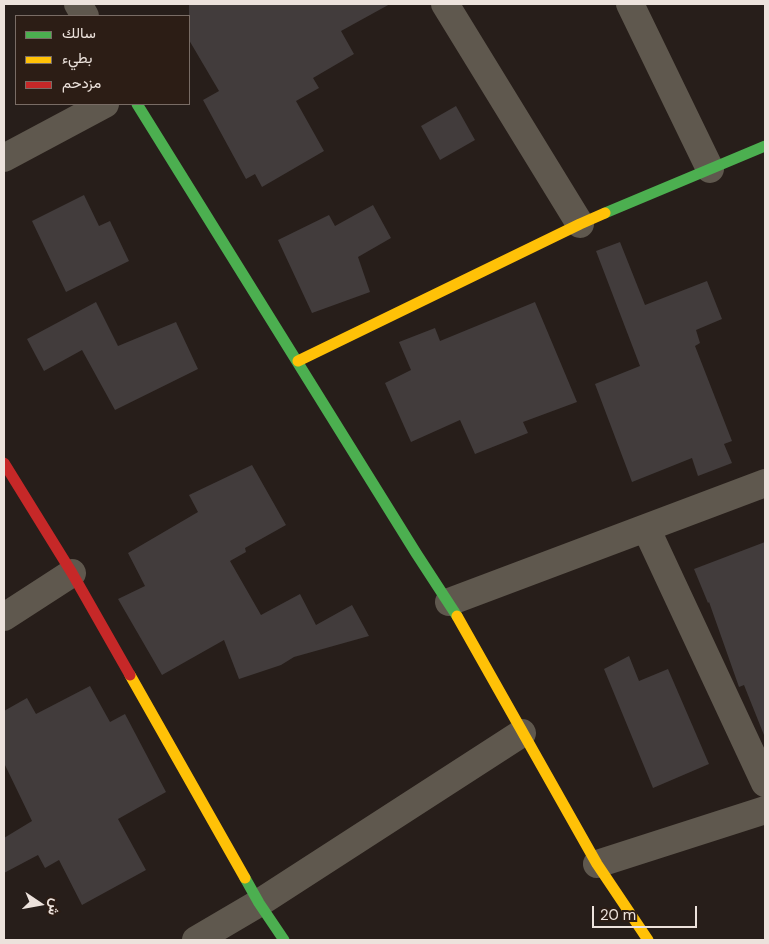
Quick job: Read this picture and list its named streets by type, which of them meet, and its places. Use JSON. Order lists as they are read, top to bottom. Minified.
{"legend":["سالك","بطيء","مزدحم"],"scale_bar":"20 m","north":"right"}
